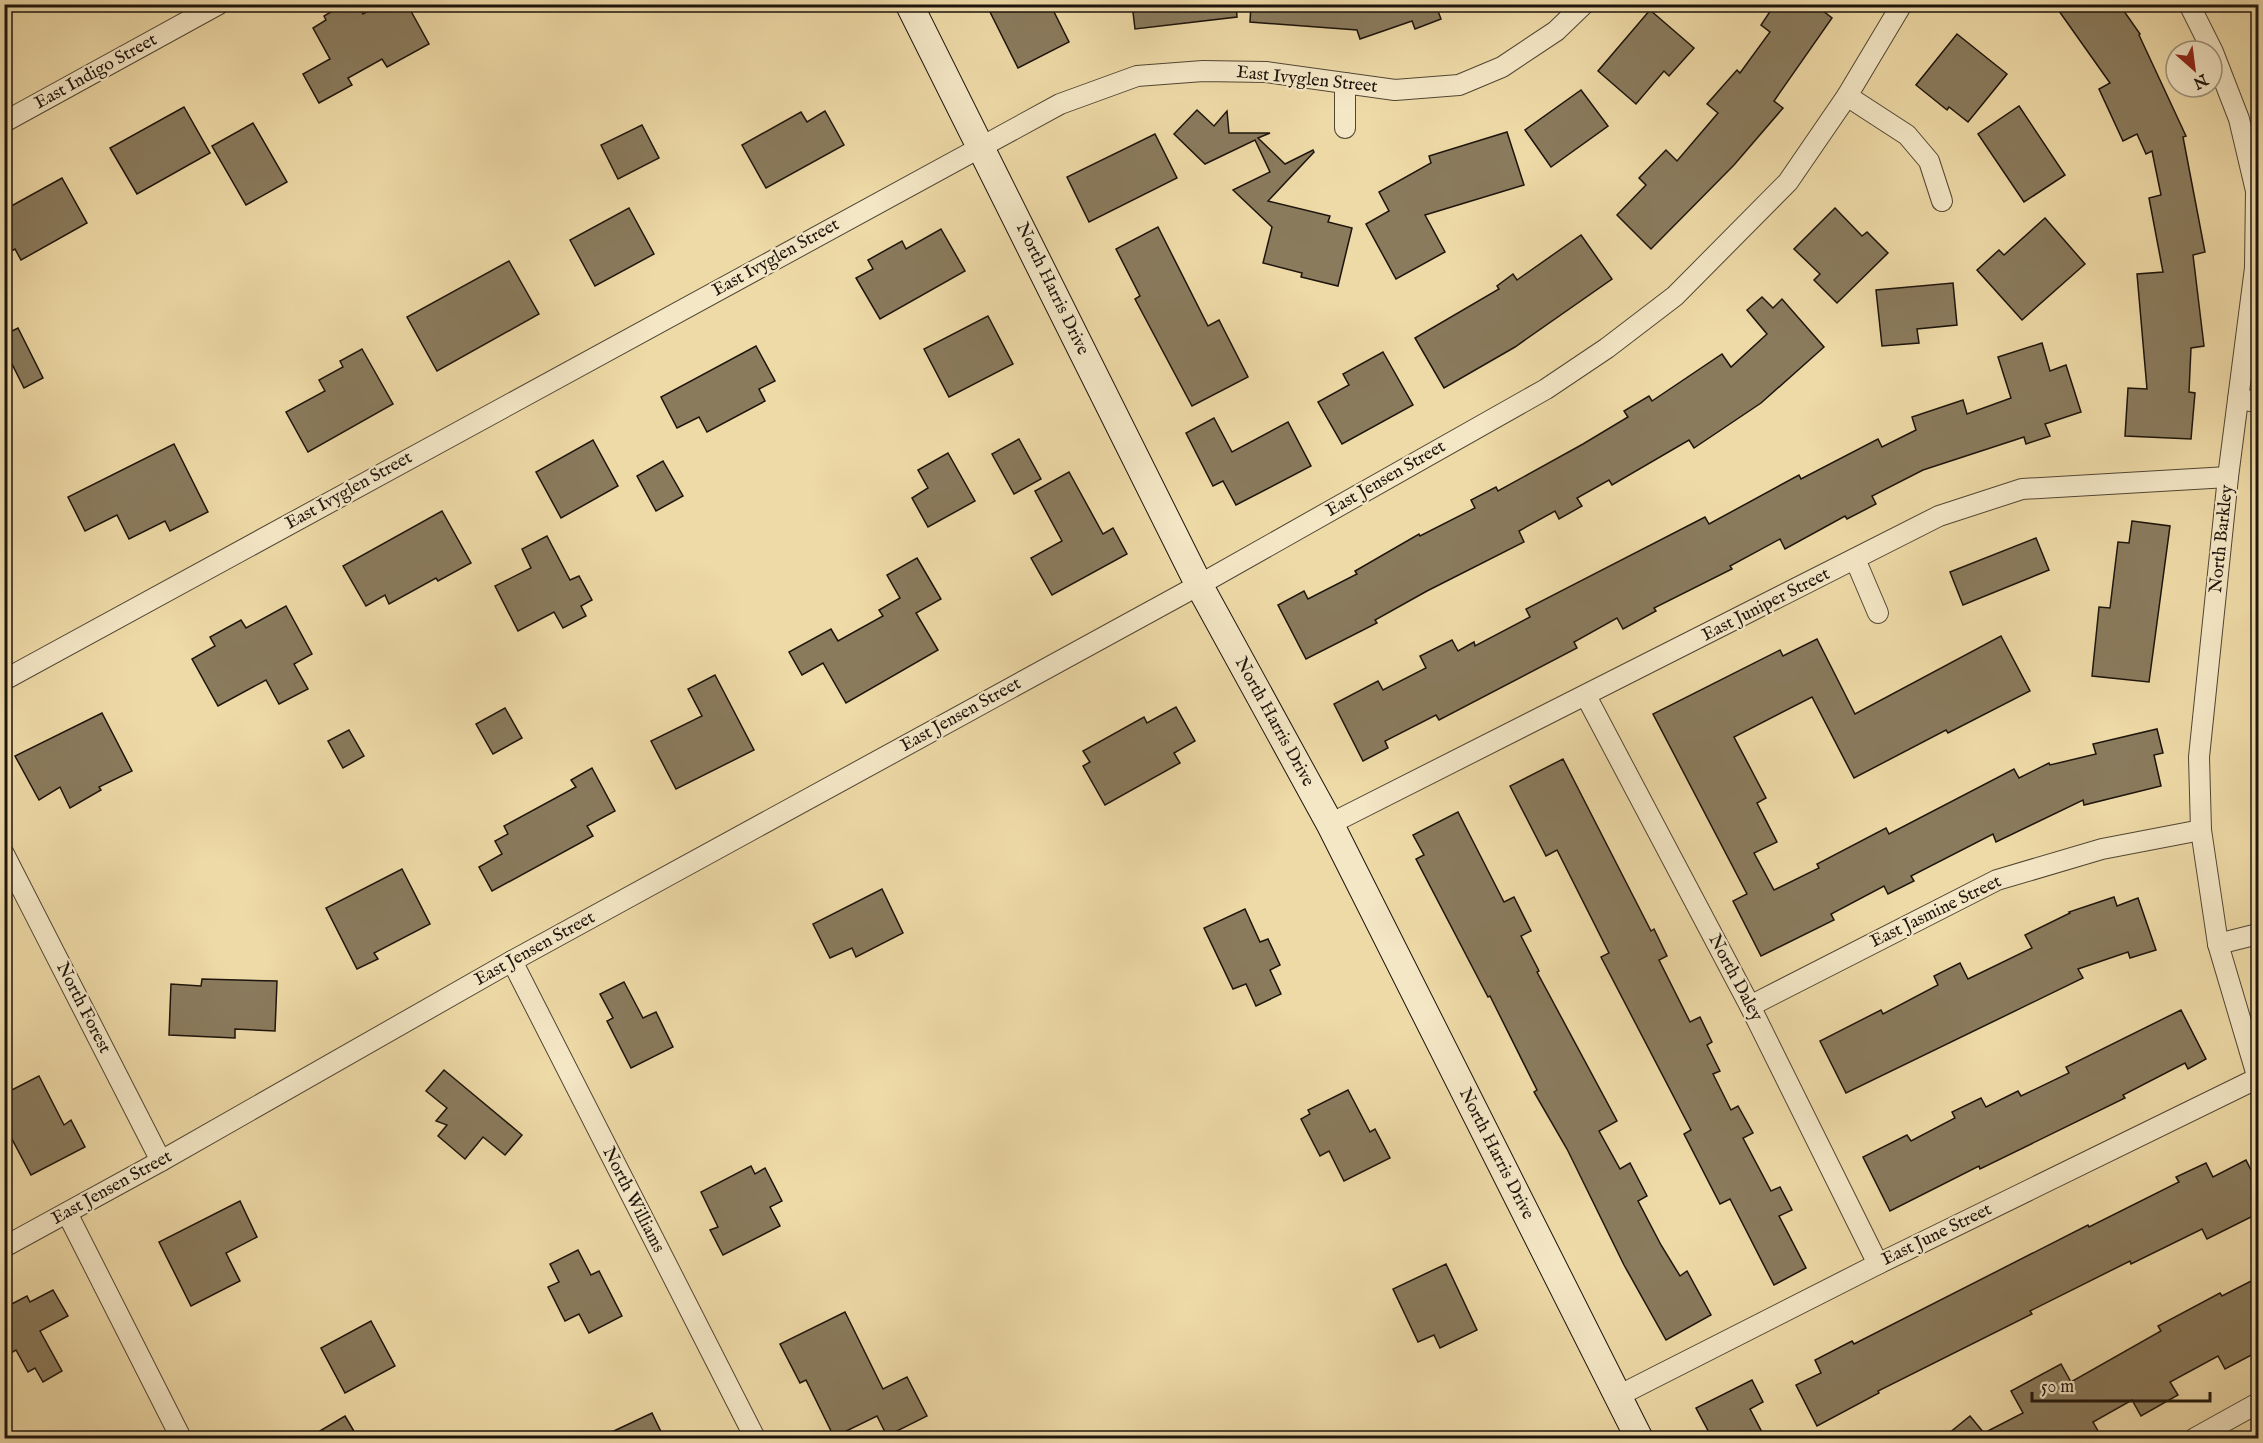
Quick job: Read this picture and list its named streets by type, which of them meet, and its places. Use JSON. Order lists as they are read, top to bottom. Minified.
{"streets":{"street":["East Indigo Street","East Ivyglen Street","North Harris Drive","East Jensen Street","North Barkley","East Juniper Street","East Jasmine Street","North Daley","North Forest","North Williams","East June Street"]},"crossings":[["East Ivyglen Street","North Harris Drive"],["North Harris Drive","East Jensen Street"],["North Harris Drive","East Juniper Street"],["North Harris Drive","East June Street"],["East Jensen Street","North Forest"],["East Jensen Street","North Williams"],["North Barkley","East Juniper Street"],["North Barkley","East Jasmine Street"],["North Barkley","East June Street"],["East Juniper Street","North Daley"],["East Jasmine Street","North Daley"],["North Daley","East June Street"]],"scale_bar":"50 m","north":"bottom right"}
